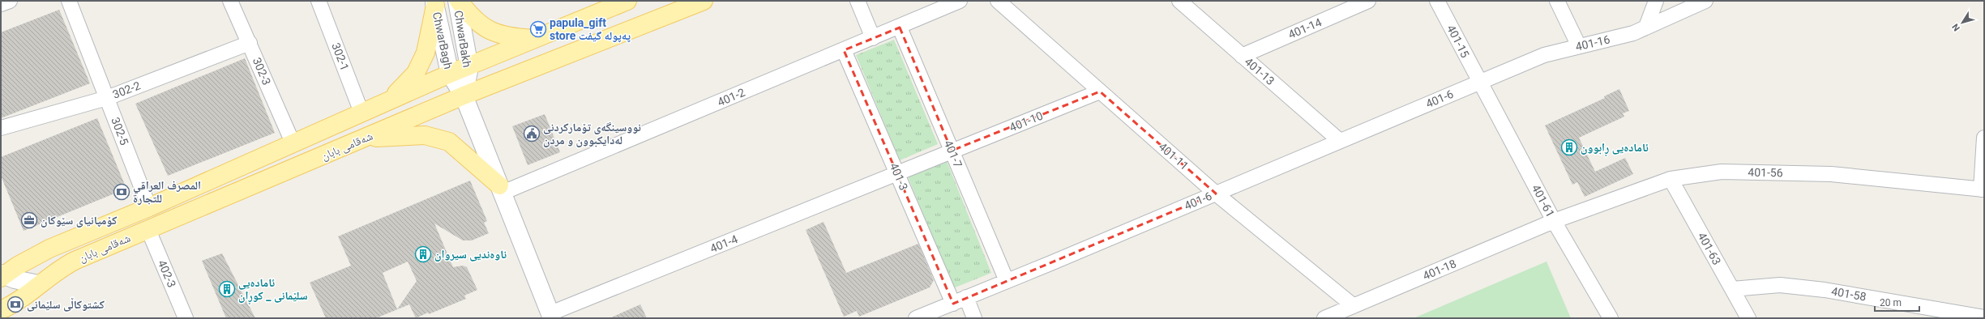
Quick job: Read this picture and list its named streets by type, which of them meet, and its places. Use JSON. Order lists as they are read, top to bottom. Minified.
{"streets":{"main road":["ChwarBakh","ChwarBagh","شەقامی بابان"],"street":["401-14","401-15","401-16","302-1","302-3","401-13","302-2","401-2","401-6","401-10","302-5","401-7","401-11","401-56","401-3","401-61","401-4","401-63","401-18","402-3","401-58"]},"crossings":[["401-14","401-13"],["ChwarBakh","ChwarBagh"],["ChwarBakh","شەقامی بابان"],["ChwarBagh","401-2"],["ChwarBagh","شەقامی بابان"],["ChwarBagh","401-4"],["401-15","401-16"],["401-15","401-6"],["401-15","401-61"],["401-16","401-6"],["401-16","401-61"],["302-1","شەقامی بابان"],["302-3","302-2"],["302-3","شەقامی بابان"],["401-13","401-6"],["302-2","302-5"],["401-2","401-7"],["401-2","401-3"],["401-6","401-7"],["401-6","401-11"],["401-6","401-3"],["401-6","401-61"],["401-10","401-7"],["401-10","401-11"],["401-10","401-3"],["401-10","401-4"],["302-5","شەقامی بابان"],["شەقامی بابان","402-3"],["401-11","401-18"],["401-56","401-61"],["401-56","401-63"],["401-56","401-18"],["401-3","401-4"],["401-61","401-18"],["401-63","401-58"]],"places":{"supermarket":["papula_gift store پەپولە گیفت"],"public building":["نووسینگەی تۆمارکردنی لەدایکبوون و مردن"],"building":["ئامادەیی ڕابوون","ناوەندیی سیروان","ئامادەیی سلێمانی _ کوڕان"],"bank":["المصرف العراقي للتجارة","کشتوکاڵی سلێمانی"],"office":["کۆمپانیای سێوکان"]},"scale_bar":"20 m","north":"bottom left"}
